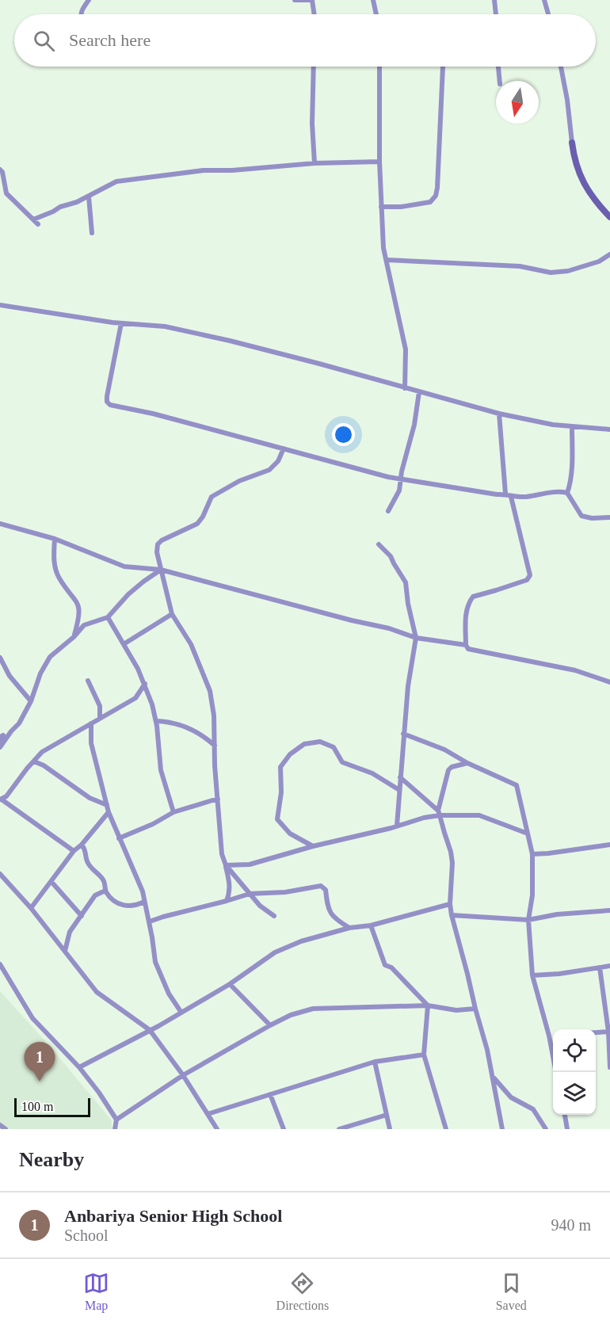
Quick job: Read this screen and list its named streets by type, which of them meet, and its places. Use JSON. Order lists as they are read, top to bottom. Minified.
{"scale_bar":"100 m","north":"bottom","page":{"search":"Search here","pins":"1","scale":"100 m","heading":"Nearby","list":[{"mark":"1","name":"Anbariya Senior High School","note":"School","value":"940 m"}],"nav":["Map","Directions","Saved"]}}
